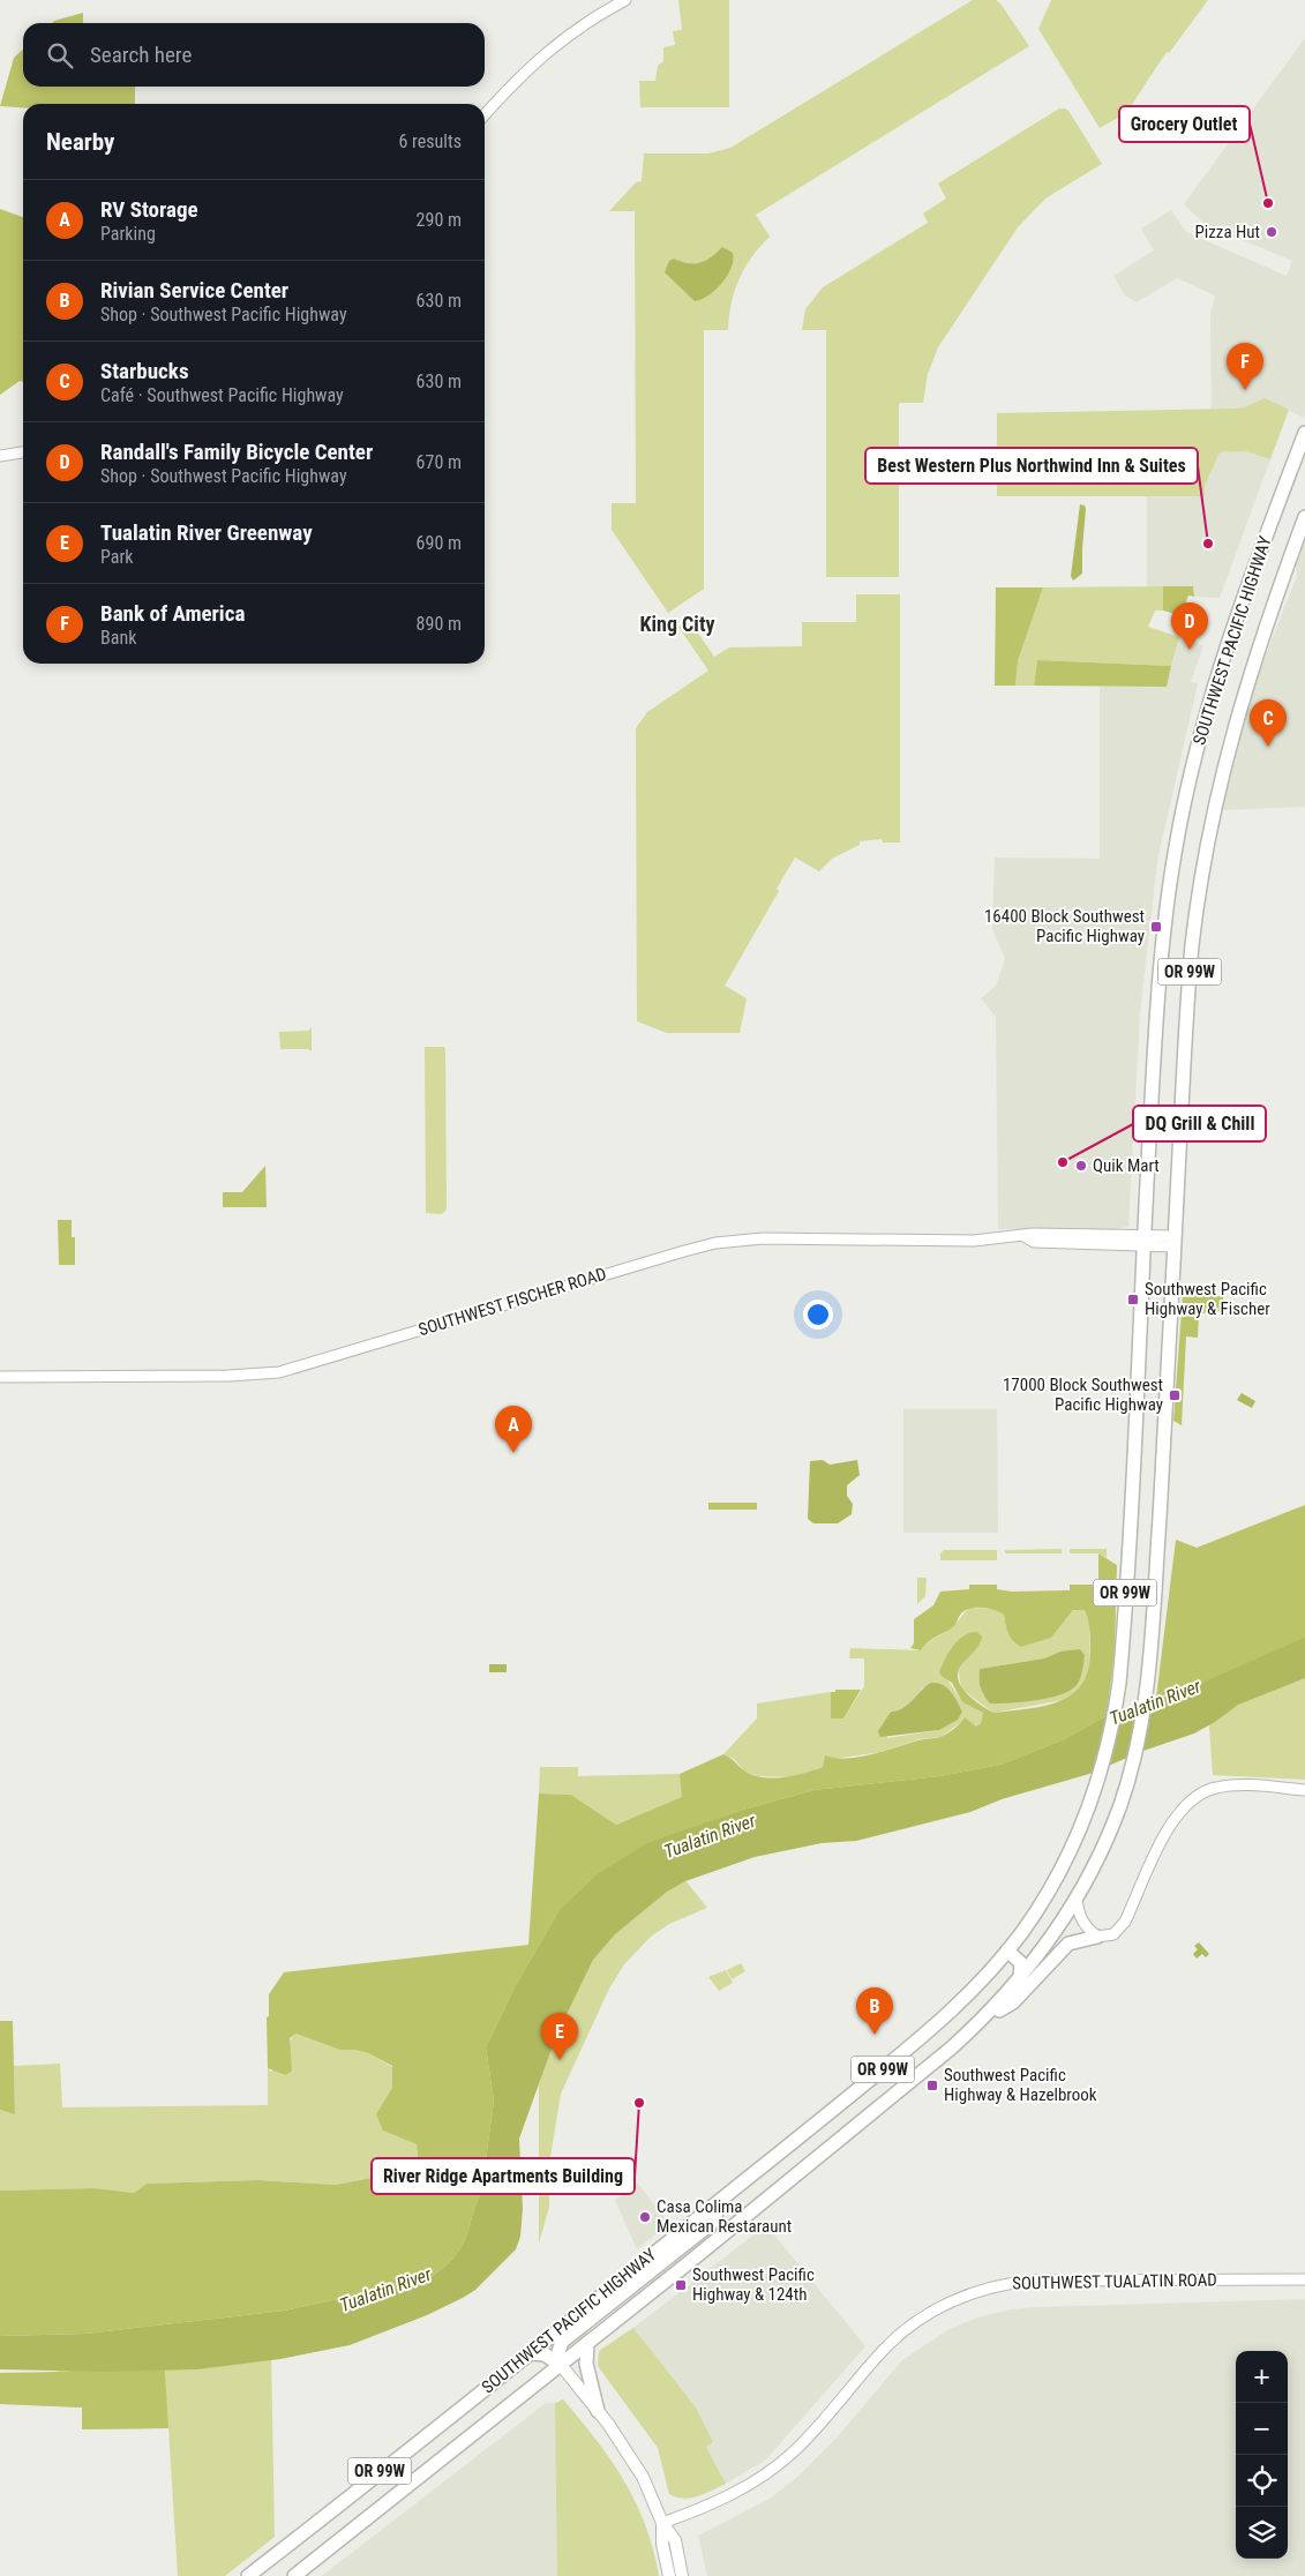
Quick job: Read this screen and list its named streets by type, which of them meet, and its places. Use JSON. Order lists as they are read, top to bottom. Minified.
{"streets":{"highway":["SOUTHWEST PACIFIC HIGHWAY","OR 99W"],"street":["SOUTHWEST FISCHER ROAD","SOUTHWEST TUALATIN ROAD"]},"crossings":[["SOUTHWEST PACIFIC HIGHWAY","SOUTHWEST FISCHER ROAD"]],"districts":["King City"],"water":["Tualatin River"],"places":{"other":["Grocery Outlet","Pizza Hut","Best Western Plus Northwind Inn & Suites","DQ Grill & Chill","Quik Mart","River Ridge Apartments Building","Casa Colima Mexican Restaraunt"],"transit":["16400 Block Southwest Pacific Highway","Southwest Pacific Highway & Fischer","17000 Block Southwest Pacific Highway","Southwest Pacific Highway & Hazelbrook","Southwest Pacific Highway & 124th"]},"page":{"search":"Search here","heading":["Nearby","6 results"],"list":[{"mark":"A","name":"RV Storage","note":"Parking","value":"290 m"},{"mark":"B","name":"Rivian Service Center","note":"Shop · Southwest Pacific Highway","value":"630 m"},{"mark":"C","name":"Starbucks","note":"Café · Southwest Pacific Highway","value":"630 m"},{"mark":"D","name":"Randall's Family Bicycle Center","note":"Shop · Southwest Pacific Highway","value":"670 m"},{"mark":"E","name":"Tualatin River Greenway","note":"Park","value":"690 m"},{"mark":"F","name":"Bank of America","note":"Bank","value":"890 m"}],"pins":["F","D","C","A","B","E"],"map_buttons":["+","−"]}}
